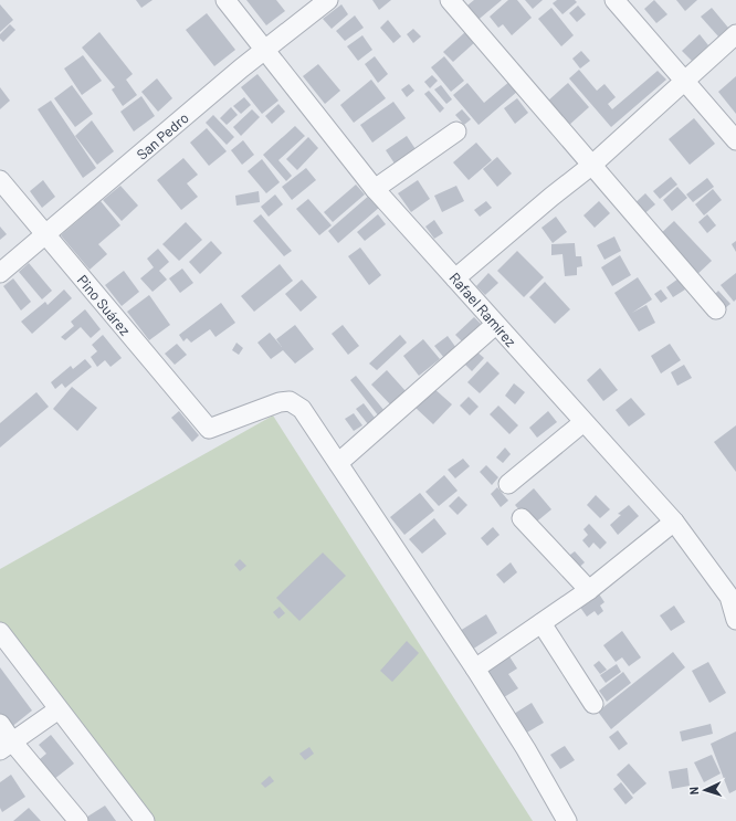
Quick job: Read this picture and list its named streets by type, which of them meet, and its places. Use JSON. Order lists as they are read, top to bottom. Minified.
{"streets":{"street":["San Pedro","Pino Suárez","Rafael Ramírez"]},"crossings":[["San Pedro","Pino Suárez"],["San Pedro","Rafael Ramírez"]],"north":"left"}
